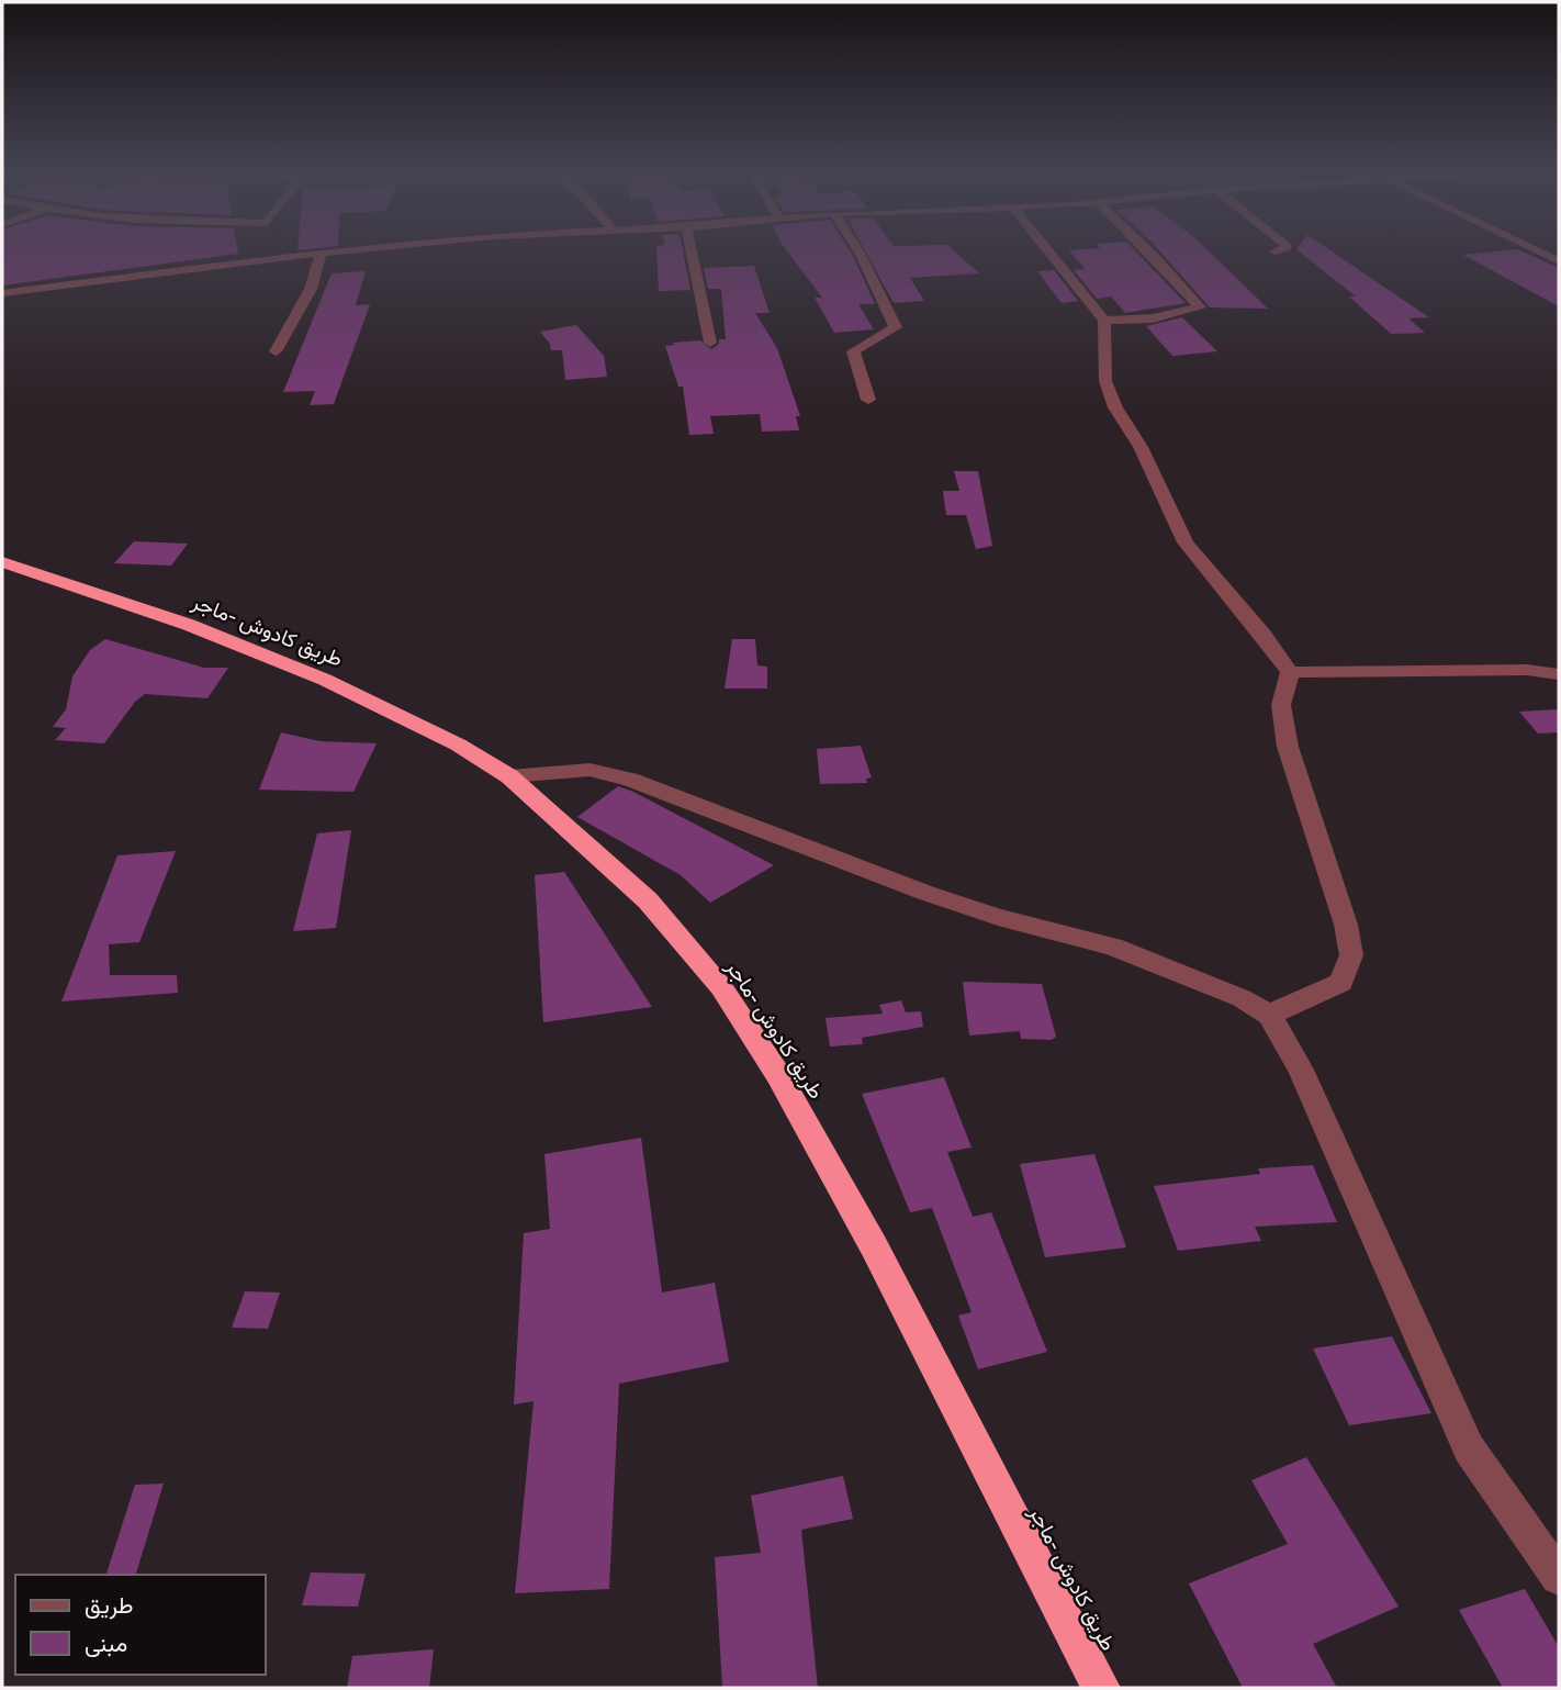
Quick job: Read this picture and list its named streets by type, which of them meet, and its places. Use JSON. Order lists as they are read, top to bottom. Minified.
{"streets":{"highway":["طريق كادوش -ماجر"]},"legend":["طريق","مبنى"]}
